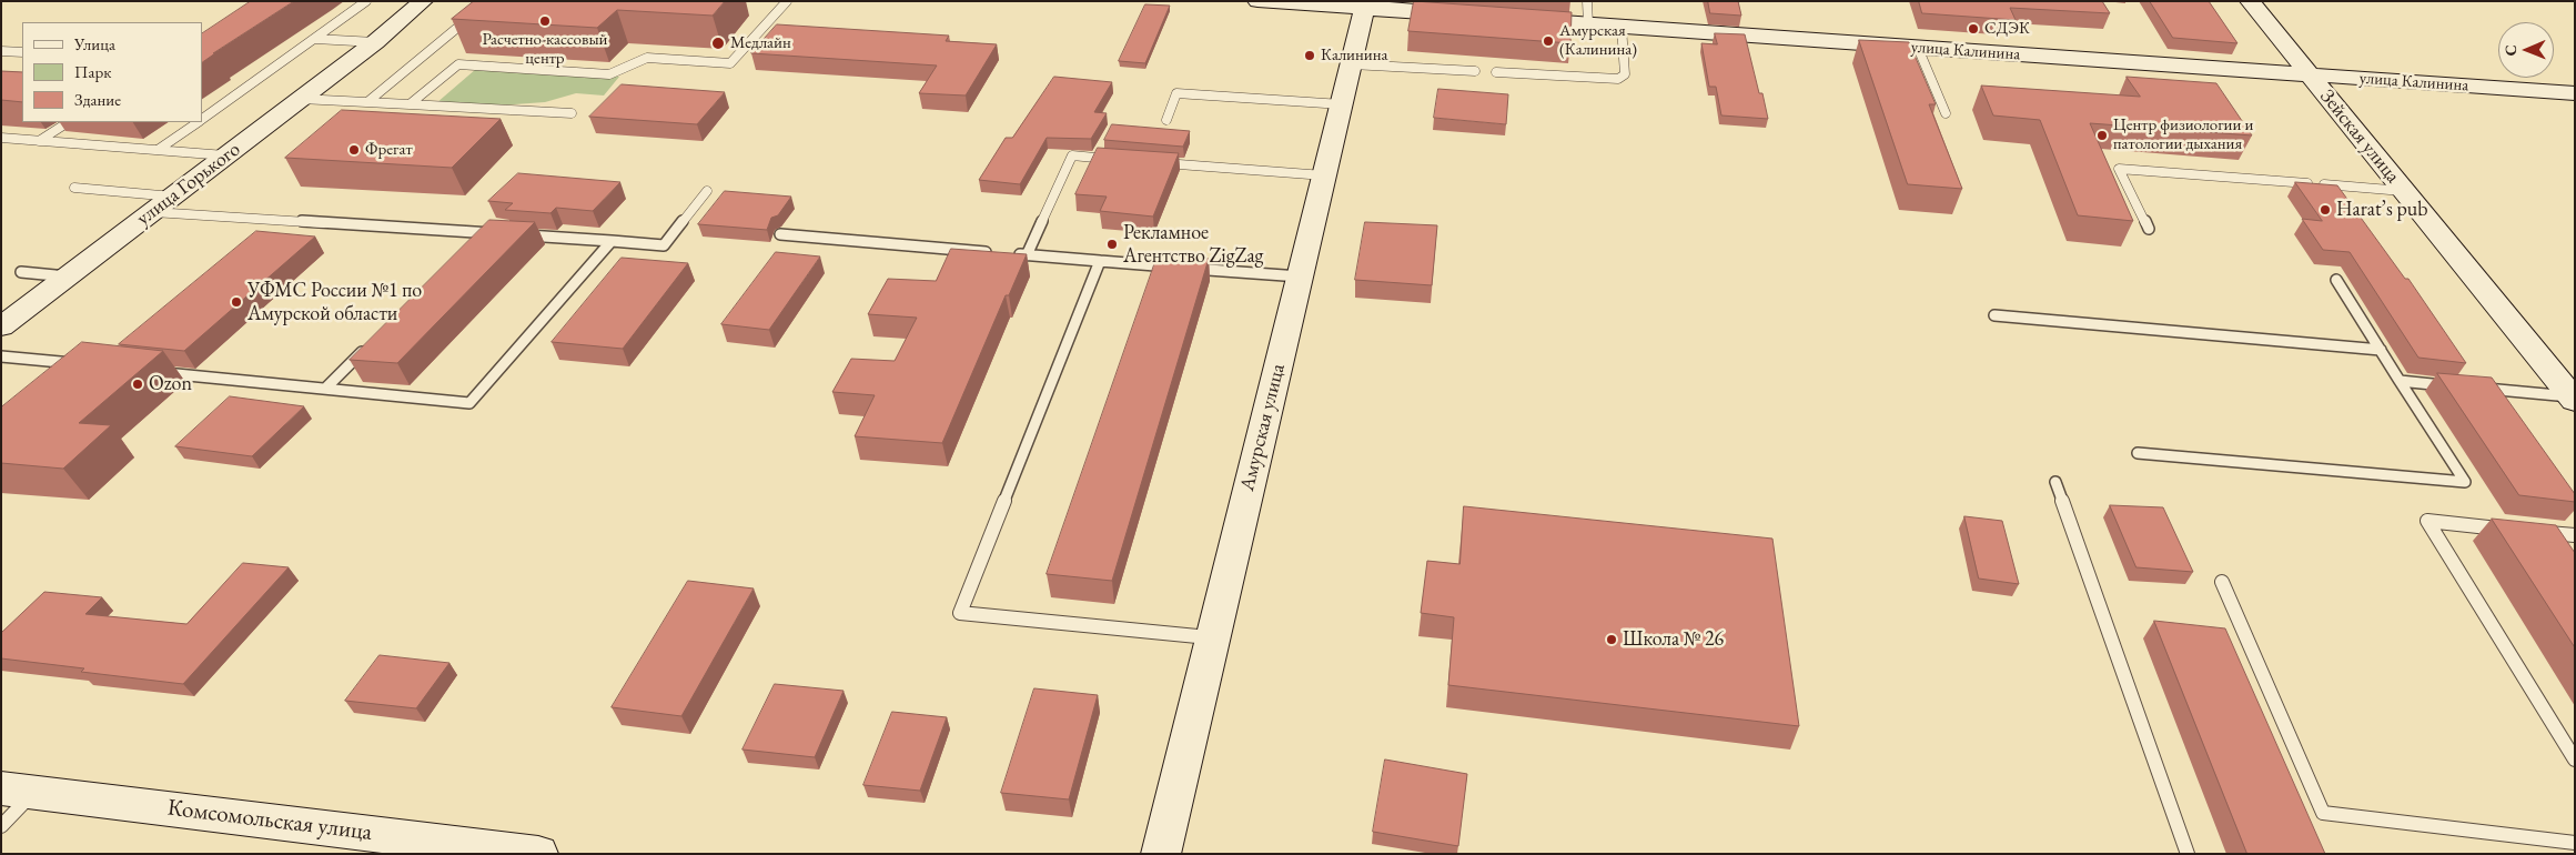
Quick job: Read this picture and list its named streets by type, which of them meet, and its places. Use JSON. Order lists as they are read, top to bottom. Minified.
{"streets":{"street":["улица Калинина","Зейская улица","улица Горького","Амурская улица","Комсомольская улица"]},"crossings":[["улица Калинина","Зейская улица"]],"places":["Расчетно-кассовый центр","СДЭК","Амурская (Калинина)","Медлайн","Калинина","Центр физиологии и патологии дыхания","Фрегат","Harat’s pub","Рекламное Агентство ZigZag","УФМС России №1 по Амурской области","Ozon","Школа № 26"],"legend":["Улица","Парк","Здание"],"north":"left"}
